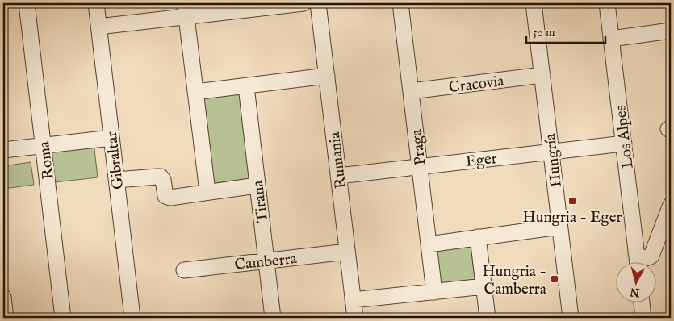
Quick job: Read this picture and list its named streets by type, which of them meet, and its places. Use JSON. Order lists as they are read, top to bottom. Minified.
{"streets":{"street":["Cracovia","Los Alpes","Praga","Eger","Roma","Gibraltar","Rumania","Hungría","Tirana","Camberra"]},"crossings":[["Cracovia","Praga"],["Cracovia","Hungría"],["Los Alpes","Eger"],["Praga","Eger"],["Eger","Rumania"],["Eger","Hungría"],["Rumania","Camberra"],["Tirana","Camberra"]],"places":{"transit":["Hungria - Eger","Hungria - Camberra"]},"scale_bar":"50 m","north":"bottom"}
